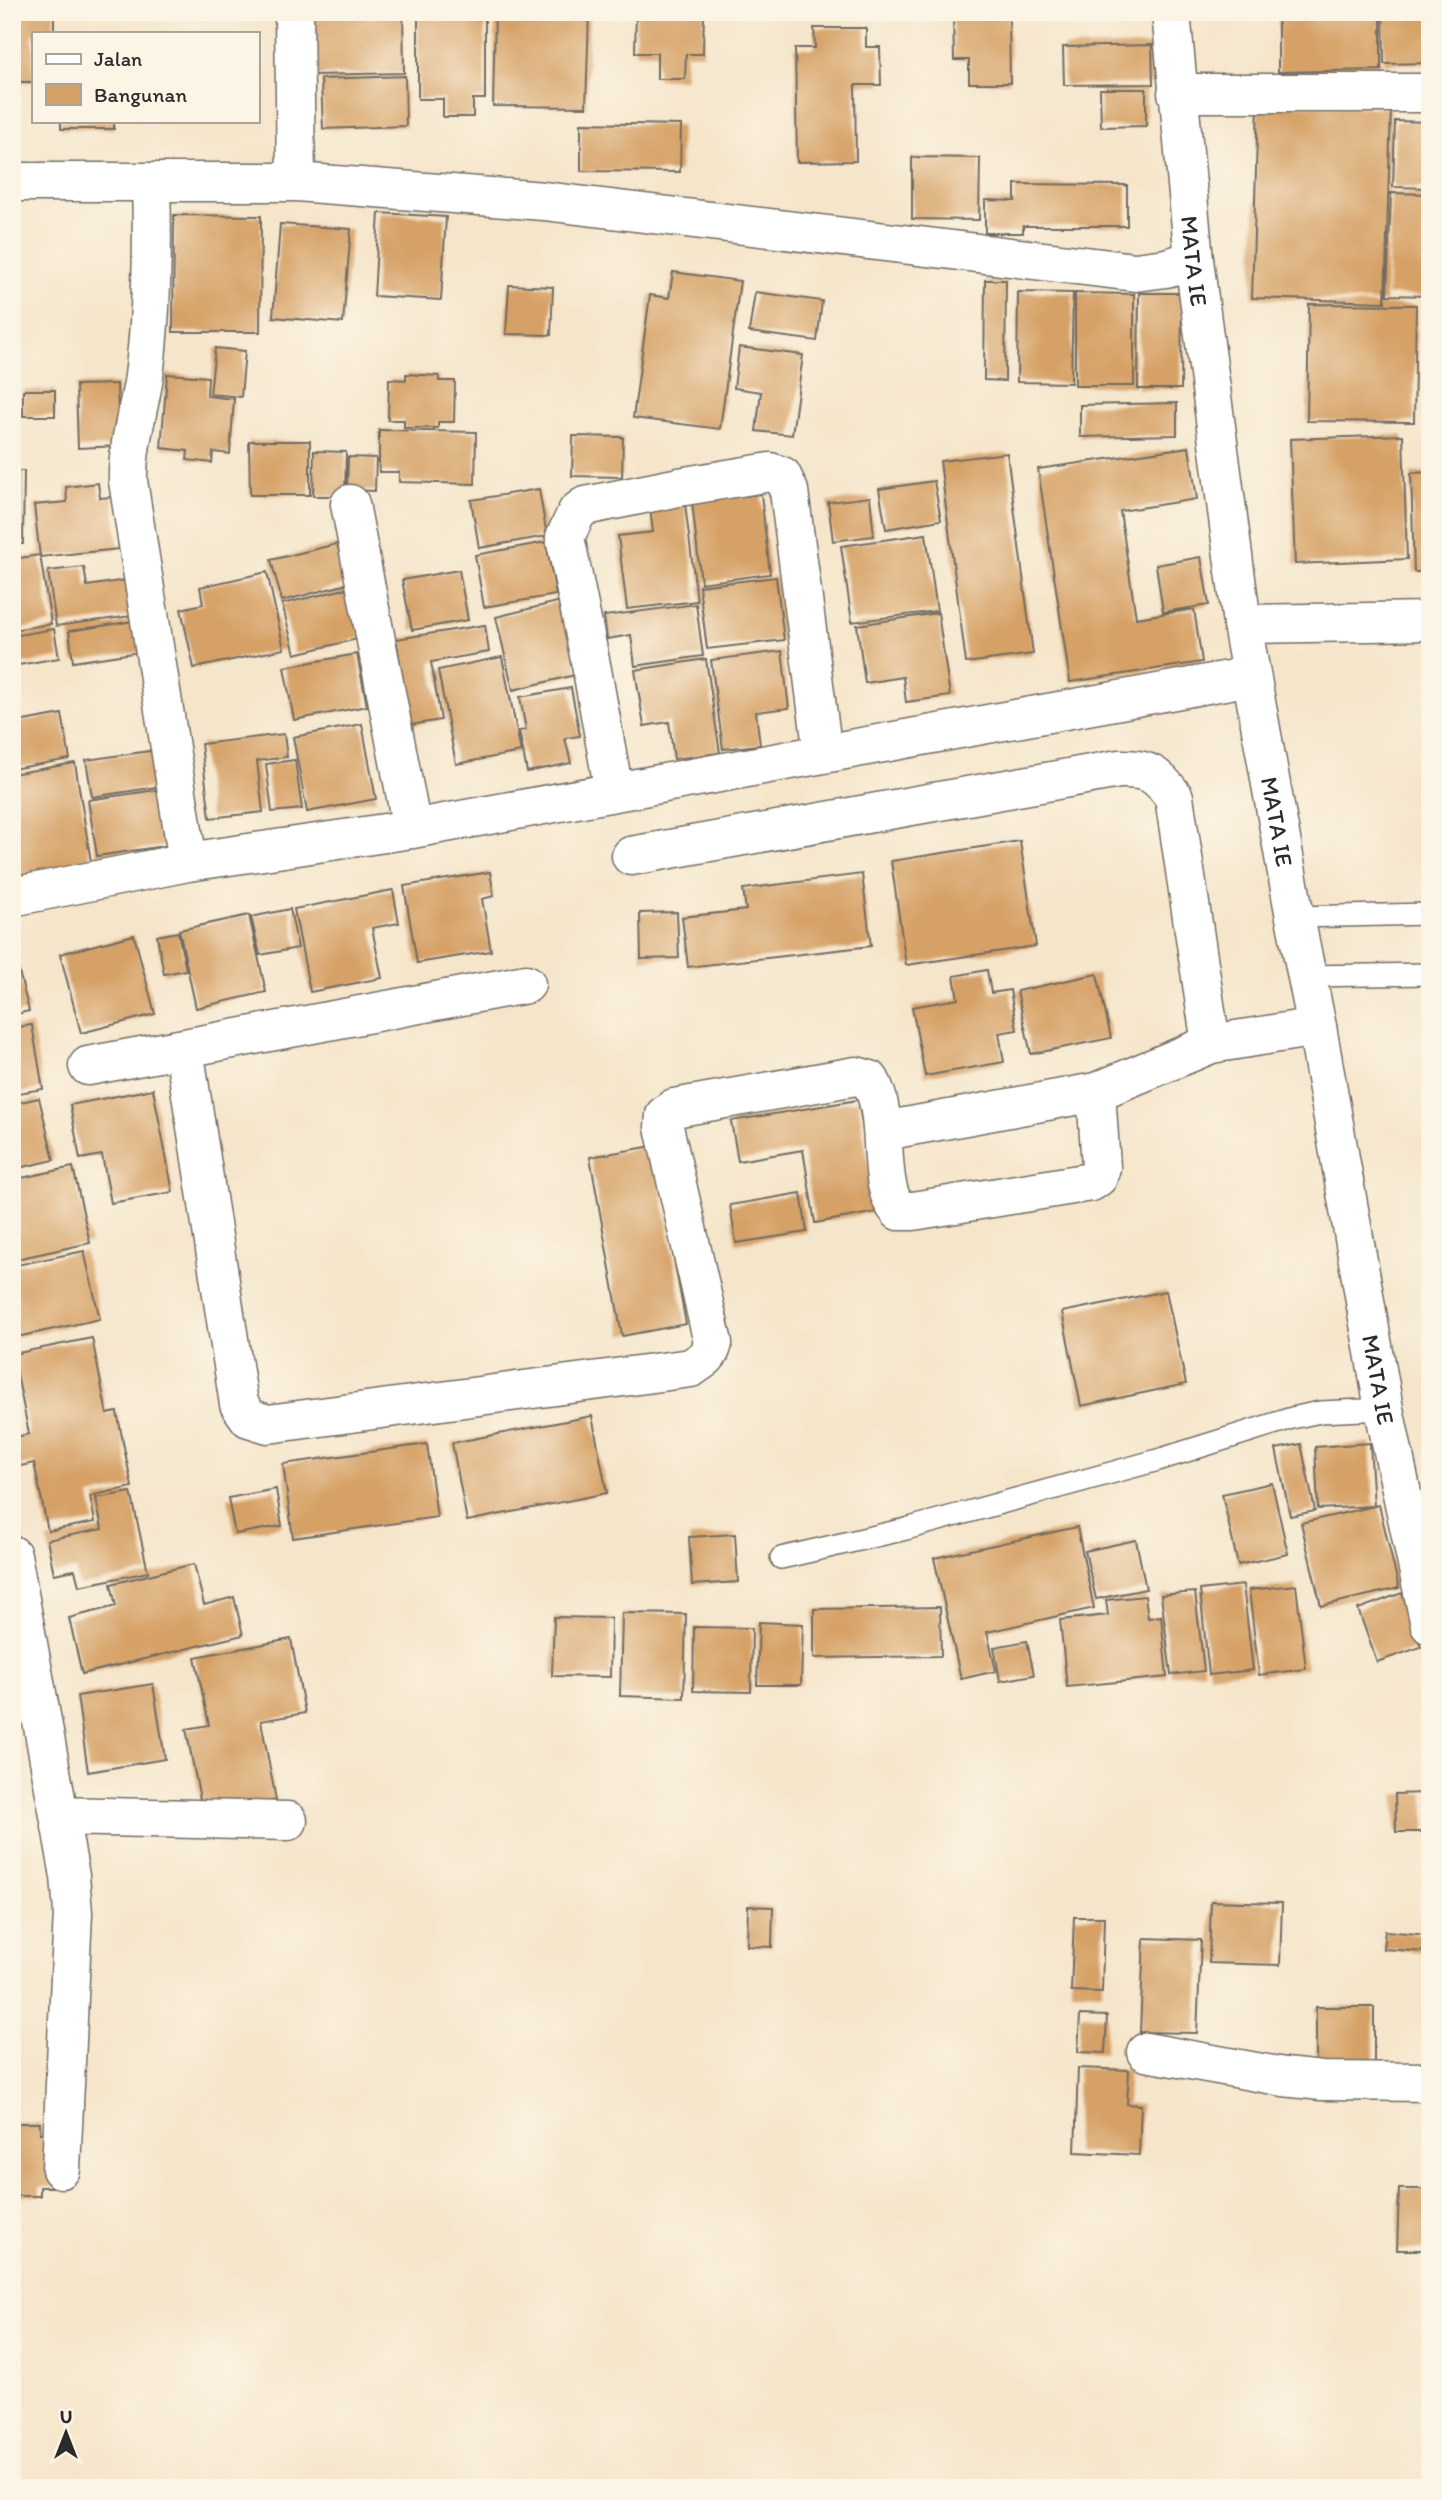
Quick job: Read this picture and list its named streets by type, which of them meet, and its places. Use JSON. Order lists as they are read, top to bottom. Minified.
{"streets":{"street":["MATA IE"]},"legend":["Jalan","Bangunan"],"north":"top"}
